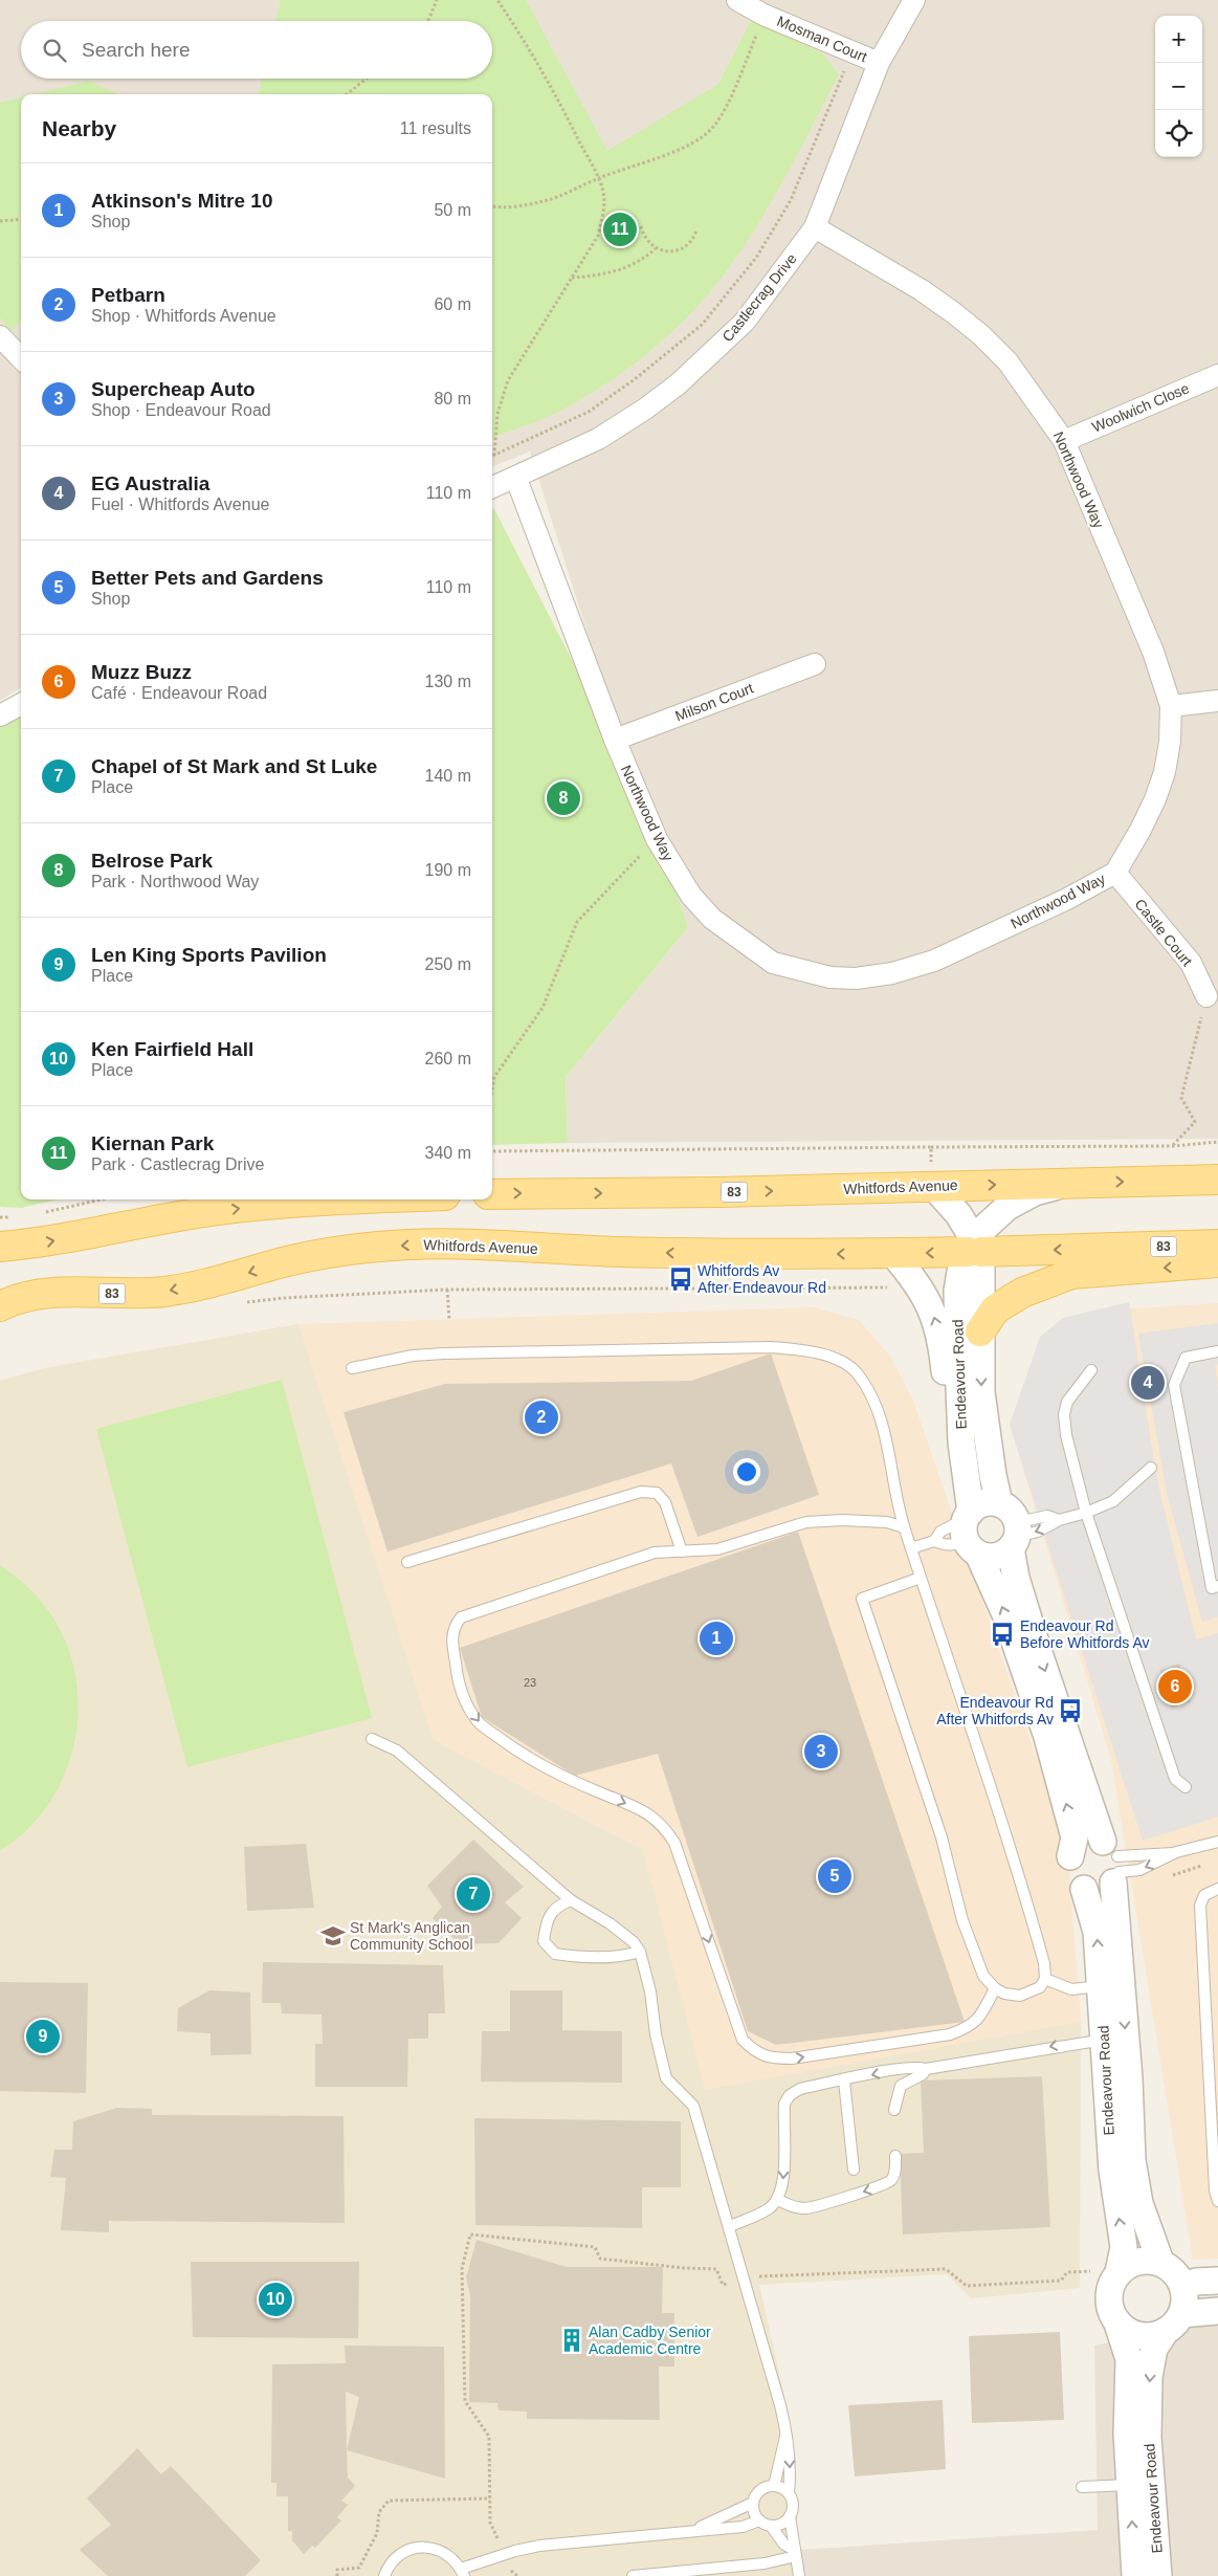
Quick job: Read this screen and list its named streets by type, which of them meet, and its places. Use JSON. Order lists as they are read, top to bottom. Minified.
{"streets":{"main road":["Whitfords Avenue","83"],"street":["Mosman Court","Castlecrag Drive","Woolwich Close","Northwood Way","Milson Court","Castle Court","Endeavour Road"]},"crossings":[["Mosman Court","Castlecrag Drive"],["Castlecrag Drive","Northwood Way"],["Woolwich Close","Northwood Way"],["Northwood Way","Milson Court"],["Northwood Way","Castle Court"],["Whitfords Avenue","Endeavour Road"]],"places":{"bus stop":["Whitfords Av After Endeavour Rd","Endeavour Rd Before Whitfords Av","Endeavour Rd After Whitfords Av"],"school or university":["St Mark's Anglican Community School"],"building":["Alan Cadby Senior Academic Centre"]},"house_numbers":["23"],"page":{"map_buttons":["+","−"],"search":"Search here","heading":["Nearby","11 results"],"list":[{"mark":"1","name":"Atkinson's Mitre 10","note":"Shop","value":"50 m"},{"mark":"2","name":"Petbarn","note":"Shop · Whitfords Avenue","value":"60 m"},{"mark":"3","name":"Supercheap Auto","note":"Shop · Endeavour Road","value":"80 m"},{"mark":"4","name":"EG Australia","note":"Fuel · Whitfords Avenue","value":"110 m"},{"mark":"5","name":"Better Pets and Gardens","note":"Shop","value":"110 m"},{"mark":"6","name":"Muzz Buzz","note":"Café · Endeavour Road","value":"130 m"},{"mark":"7","name":"Chapel of St Mark and St Luke","note":"Place","value":"140 m"},{"mark":"8","name":"Belrose Park","note":"Park · Northwood Way","value":"190 m"},{"mark":"9","name":"Len King Sports Pavilion","note":"Place","value":"250 m"},{"mark":"10","name":"Ken Fairfield Hall","note":"Place","value":"260 m"},{"mark":"11","name":"Kiernan Park","note":"Park · Castlecrag Drive","value":"340 m"}],"pins":["11","8","4","2","1","6","3","5","7","9","10"]}}
